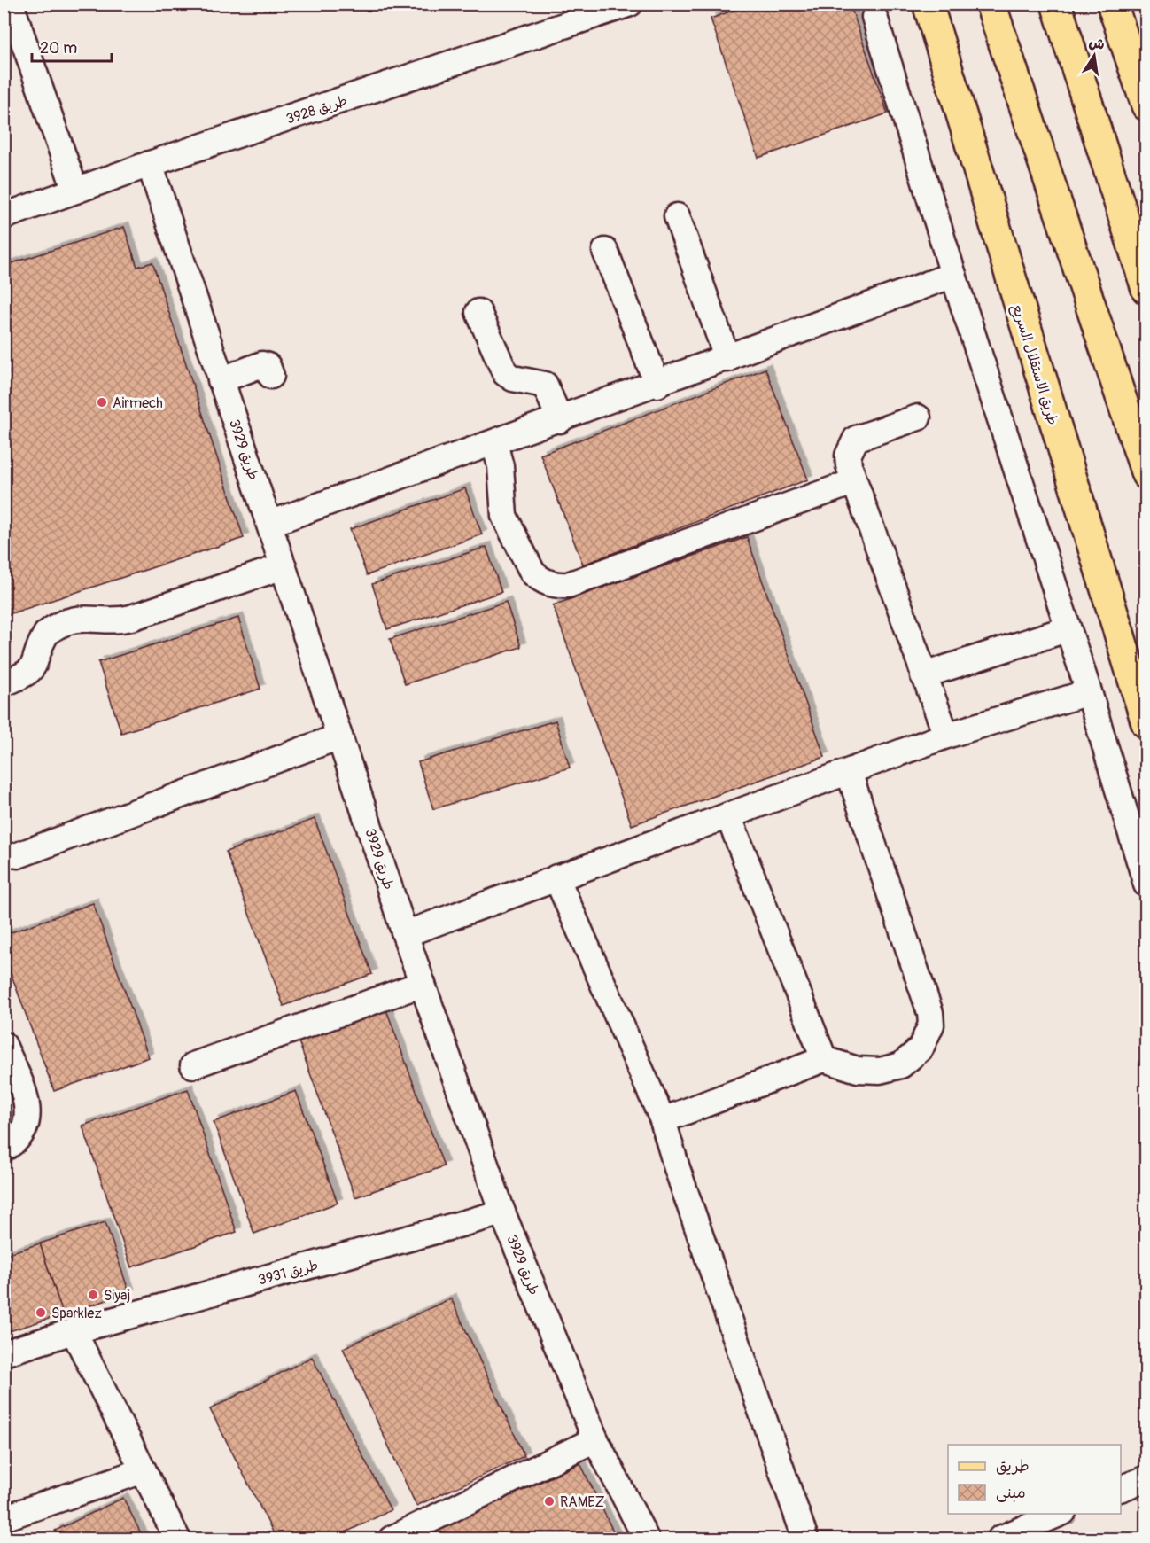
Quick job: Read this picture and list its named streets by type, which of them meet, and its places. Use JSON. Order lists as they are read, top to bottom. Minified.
{"streets":{"main road":["طريق الاستقلال السريع"],"street":["طريق 3928","طريق 3929","طريق 3931"]},"crossings":[["طريق 3928","طريق 3929"],["طريق 3929","طريق 3931"]],"places":["Airmech","Siyaj","Sparklez","RAMEZ"],"legend":["طريق","مبنى"],"scale_bar":"20 m","north":"top"}
